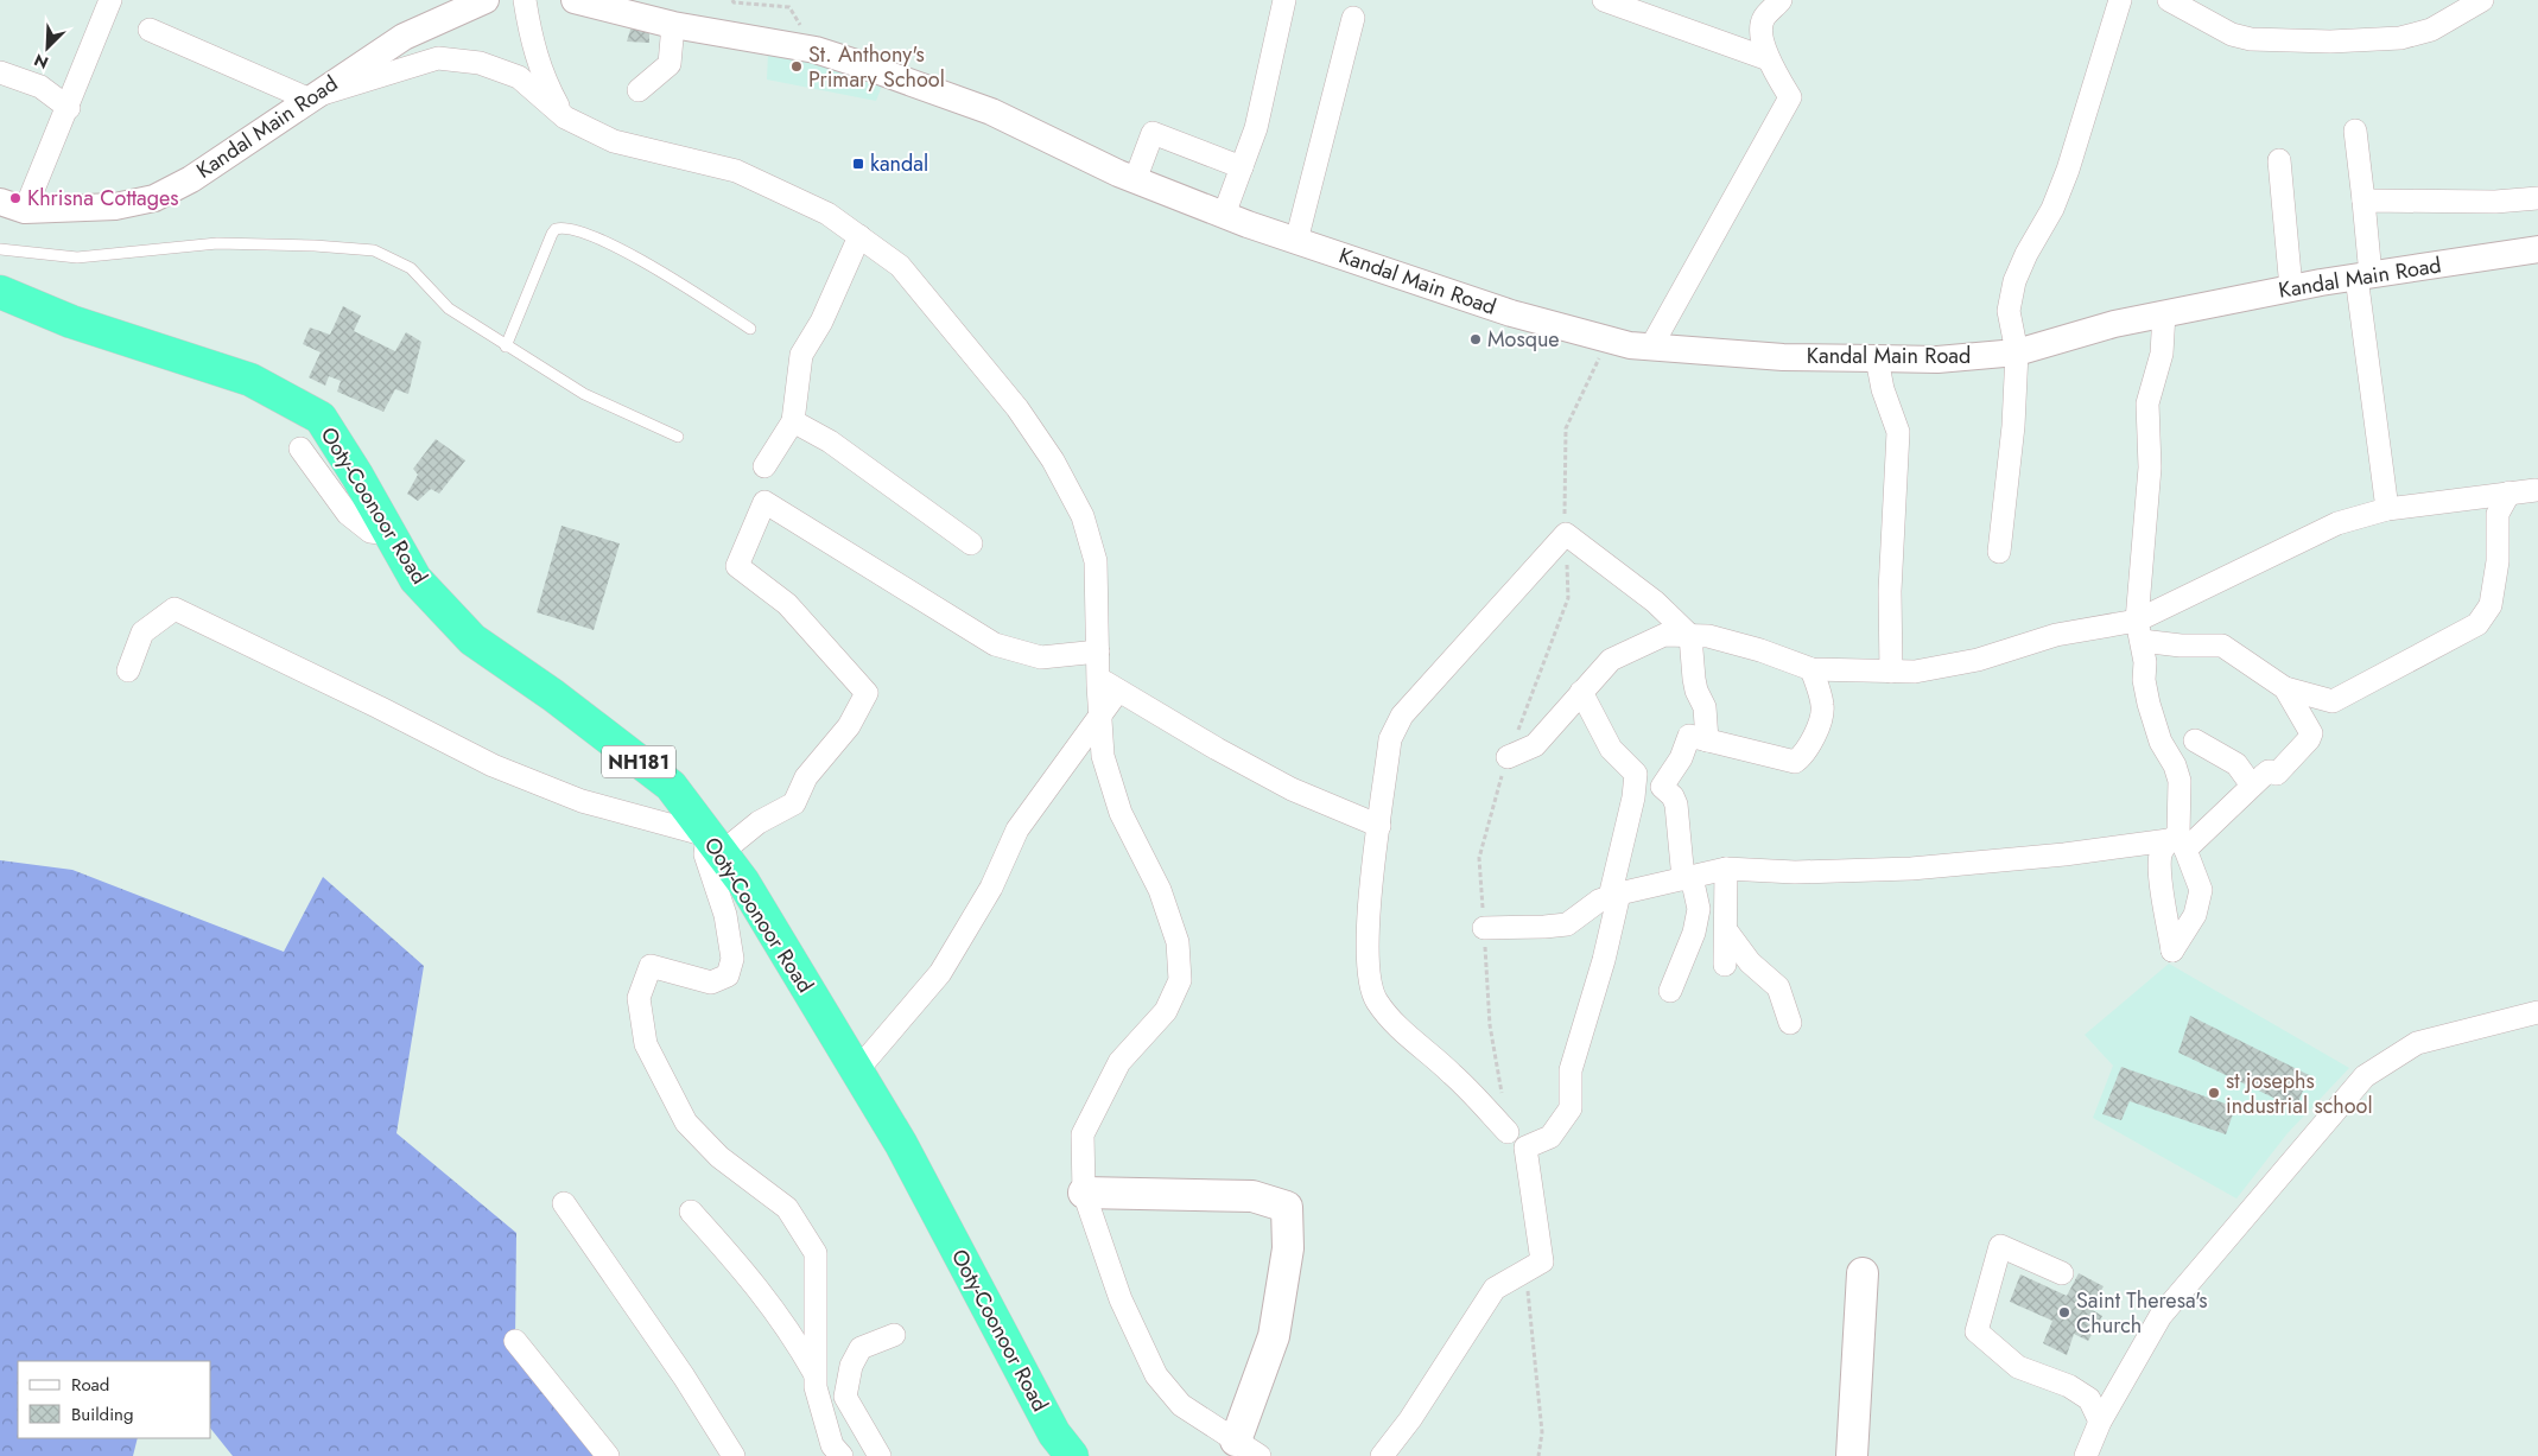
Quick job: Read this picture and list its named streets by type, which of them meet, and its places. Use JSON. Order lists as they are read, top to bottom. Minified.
{"streets":{"highway":["Ooty-Coonoor Road","NH181"],"street":["Kandal Main Road"]},"places":{"other":["St. Anthony's Primary School","Khrisna Cottages","Mosque","st josephs industrial school","Saint Theresa's Church"],"transit":["kandal"]},"legend":["Road","Building"],"north":"bottom left"}
